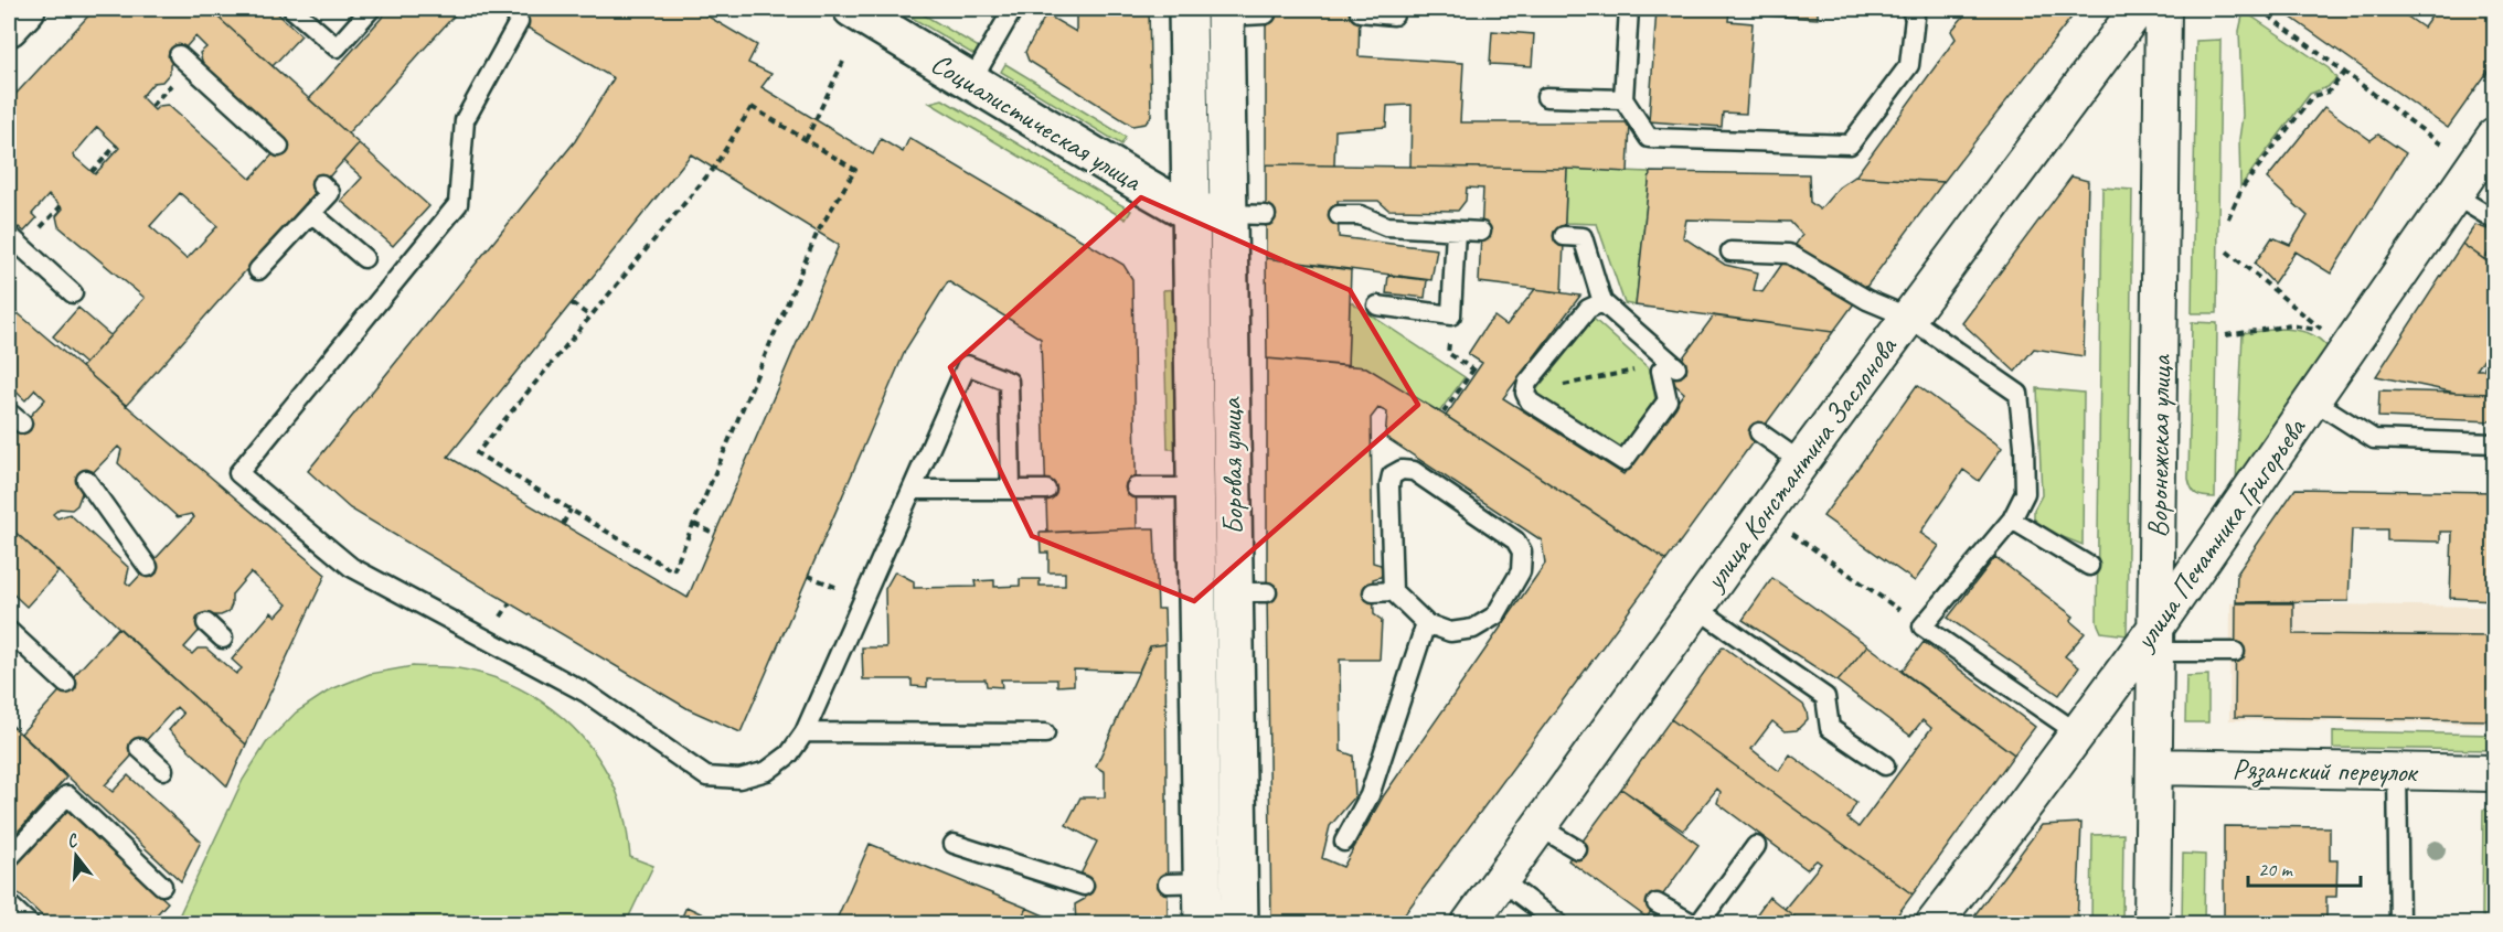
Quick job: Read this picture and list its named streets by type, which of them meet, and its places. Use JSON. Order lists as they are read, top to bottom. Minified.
{"streets":{"street":["Социалистическая улица","Воронежская улица","улица Константина Заслонова","Боровая улица","улица Печатника Григорьева","Рязанский переулок"]},"crossings":[["Социалистическая улица","Боровая улица"],["Воронежская улица","улица Печатника Григорьева"],["Воронежская улица","Рязанский переулок"]],"scale_bar":"20 m","north":"top"}
